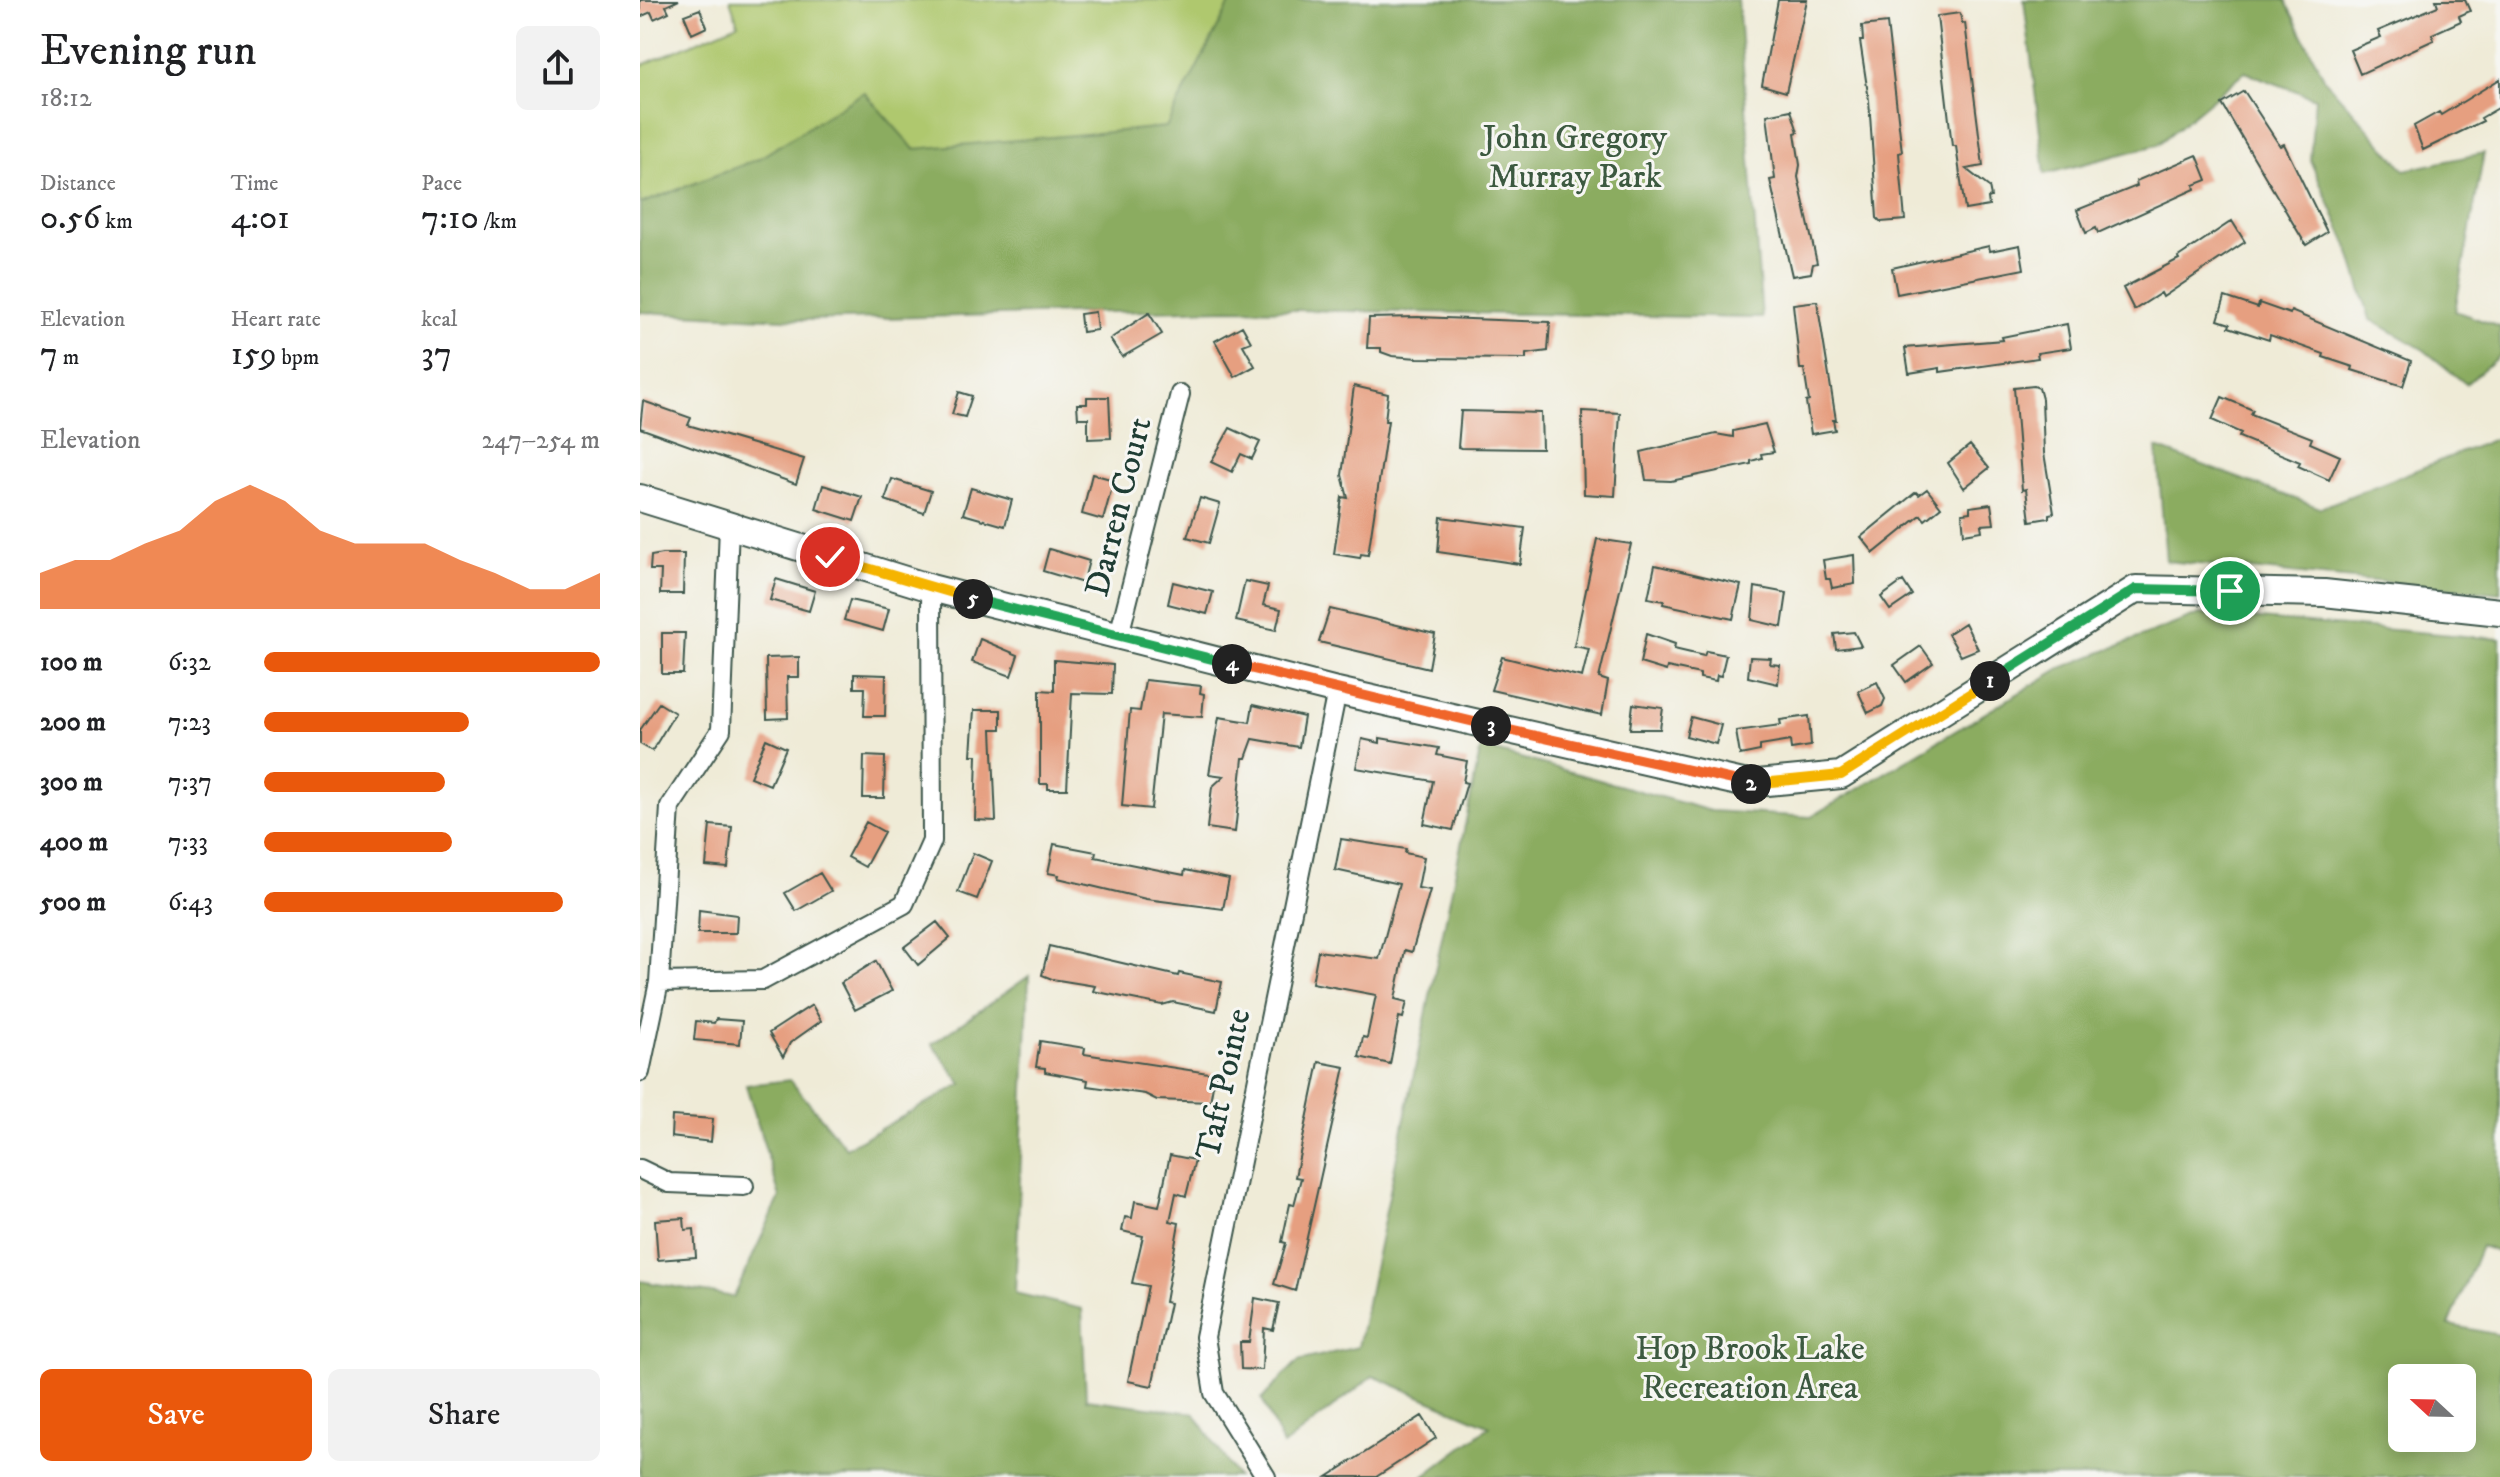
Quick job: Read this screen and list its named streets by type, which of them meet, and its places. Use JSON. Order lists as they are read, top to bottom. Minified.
{"streets":{"street":["Darren Court","Taft Pointe"]},"parks":["John Gregory Murray Park","Hop Brook Lake Recreation Area"],"north":"left","page":{"heading":["Evening run","18:12"],"stats":[["Distance","0.56 km"],["Time","4:01"],["Pace","7:10 /km"],["Elevation","7 m"],["Heart rate","159 bpm"],["kcal","37"]],"chart":["Elevation","247–254 m"],"pins":["5","4","1","3","2"],"list":[{"name":"100 m","note":"6:32"},{"name":"200 m","note":"7:23"},{"name":"300 m","note":"7:37"},{"name":"400 m","note":"7:33"},{"name":"500 m","note":"6:43"}],"buttons":["Save","Share"]}}
